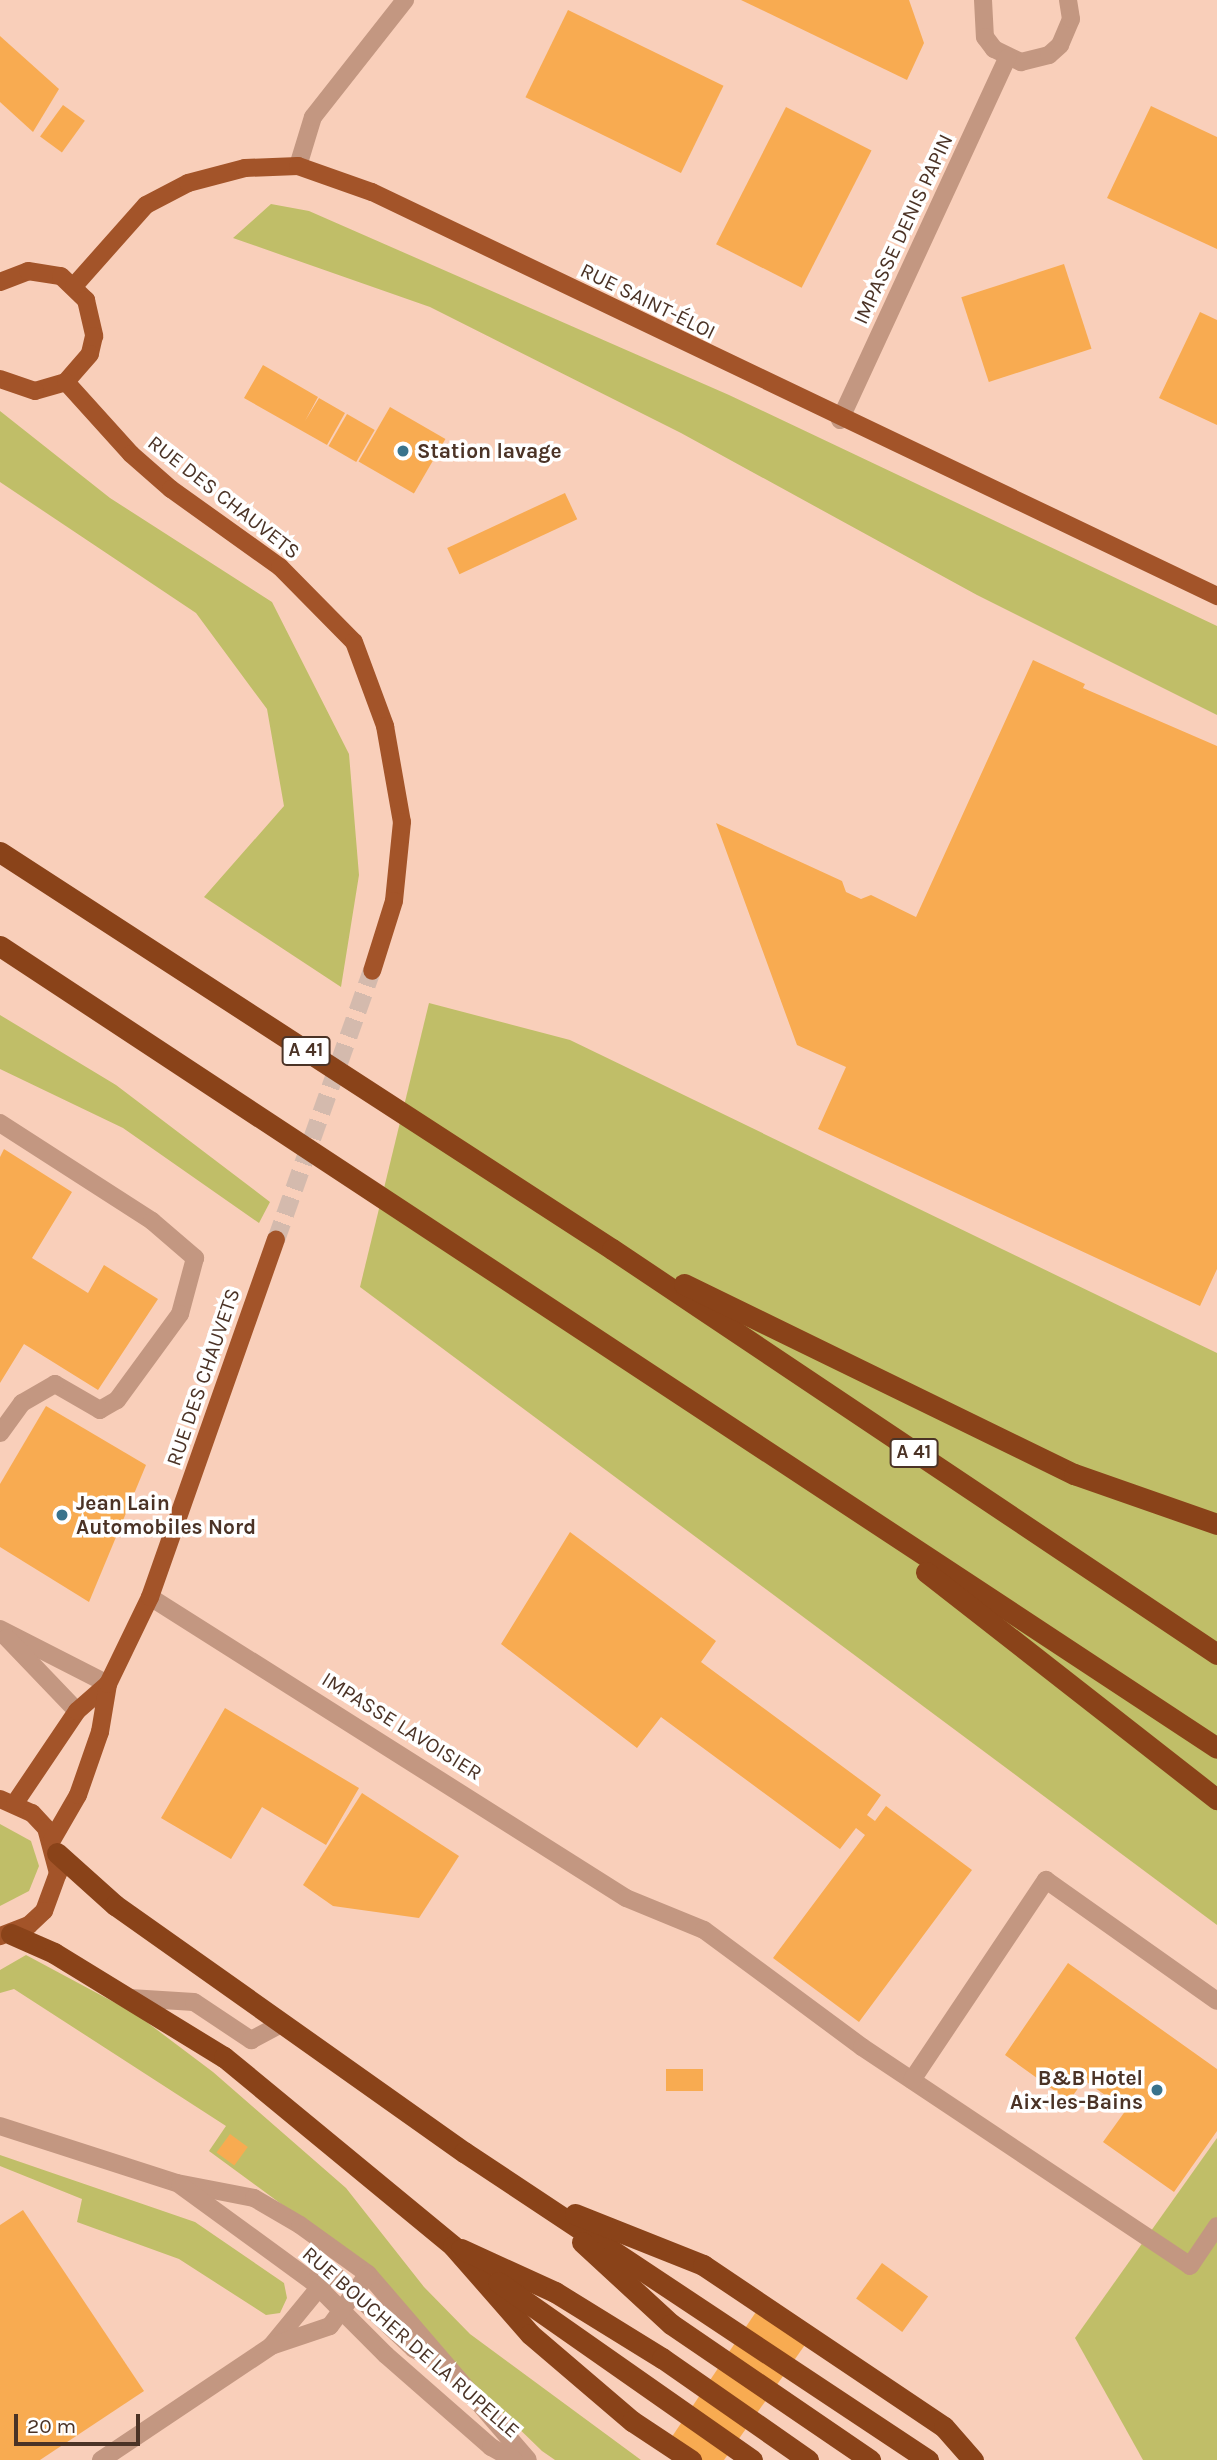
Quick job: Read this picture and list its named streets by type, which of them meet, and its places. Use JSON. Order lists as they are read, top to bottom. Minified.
{"streets":{"highway":["A 41"],"main road":["RUE SAINT-ÉLOI","RUE DES CHAUVETS"],"street":["IMPASSE DENIS PAPIN","IMPASSE LAVOISIER","RUE BOUCHER DE LA RUPELLE"]},"crossings":[["IMPASSE DENIS PAPIN","RUE SAINT-ÉLOI"],["RUE DES CHAUVETS","IMPASSE LAVOISIER"]],"places":["Station lavage","Jean Lain Automobiles Nord","B&B Hotel Aix-les-Bains"],"scale_bar":"20 m"}
